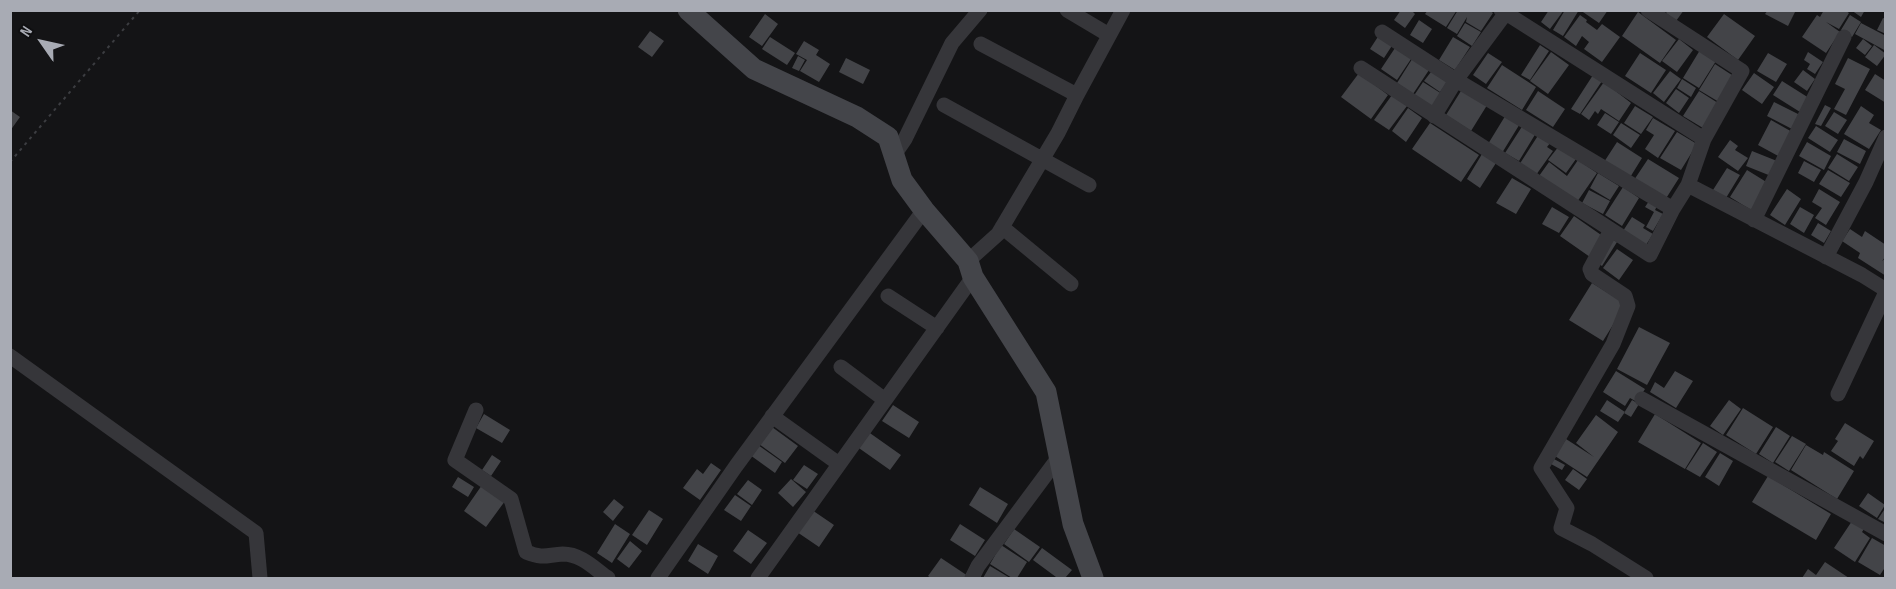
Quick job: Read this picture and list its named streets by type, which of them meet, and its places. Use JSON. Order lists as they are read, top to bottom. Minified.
{"north":"top left"}
